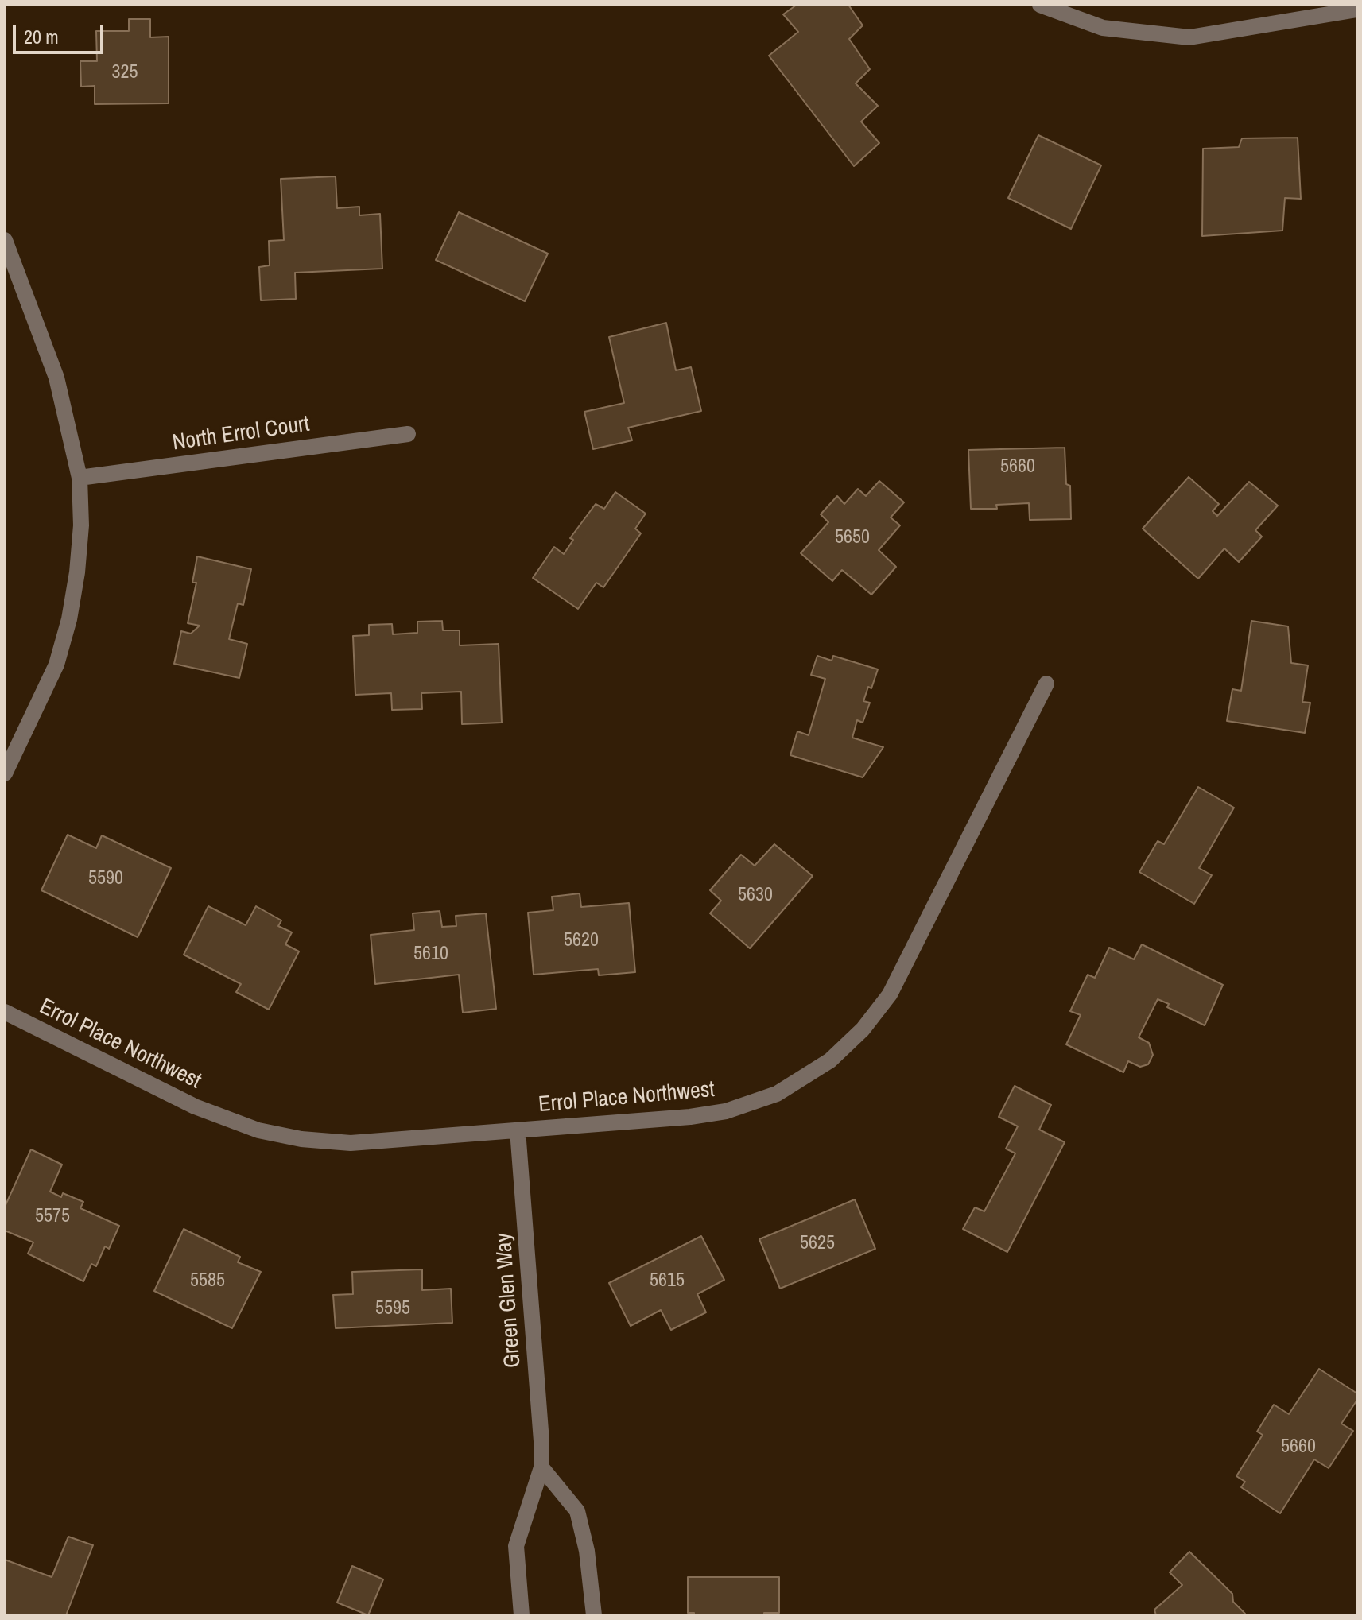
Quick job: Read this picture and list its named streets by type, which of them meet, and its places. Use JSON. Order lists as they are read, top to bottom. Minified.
{"streets":{"street":["North Errol Court","Errol Place Northwest","Green Glen Way"]},"crossings":[["Errol Place Northwest","Green Glen Way"]],"house_numbers":["325","5660","5650","5590","5630","5620","5610","5575","5625","5585","5615","5595","5660"],"scale_bar":"20 m"}
